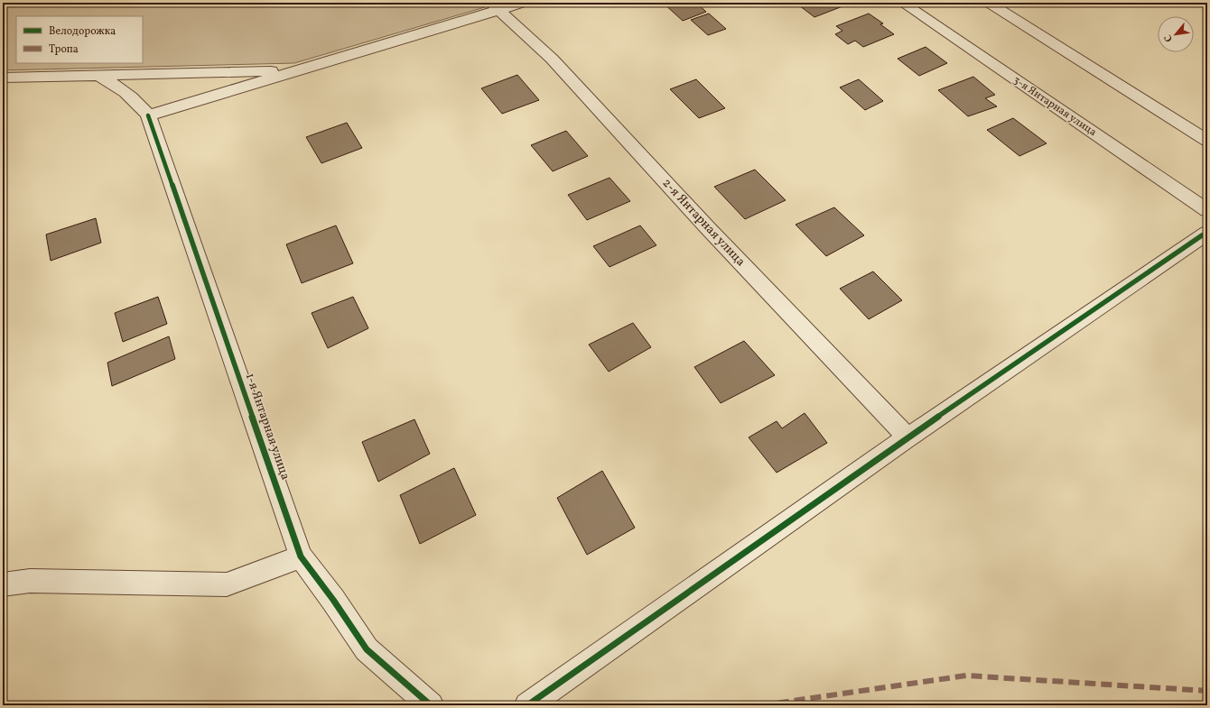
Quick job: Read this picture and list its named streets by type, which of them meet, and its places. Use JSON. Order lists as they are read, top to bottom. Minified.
{"streets":{"street":["3-я Янтарная улица","2-я Янтарная улица","1-я Янтарная улица"]},"legend":["Велодорожка","Тропа"],"north":"bottom left"}
